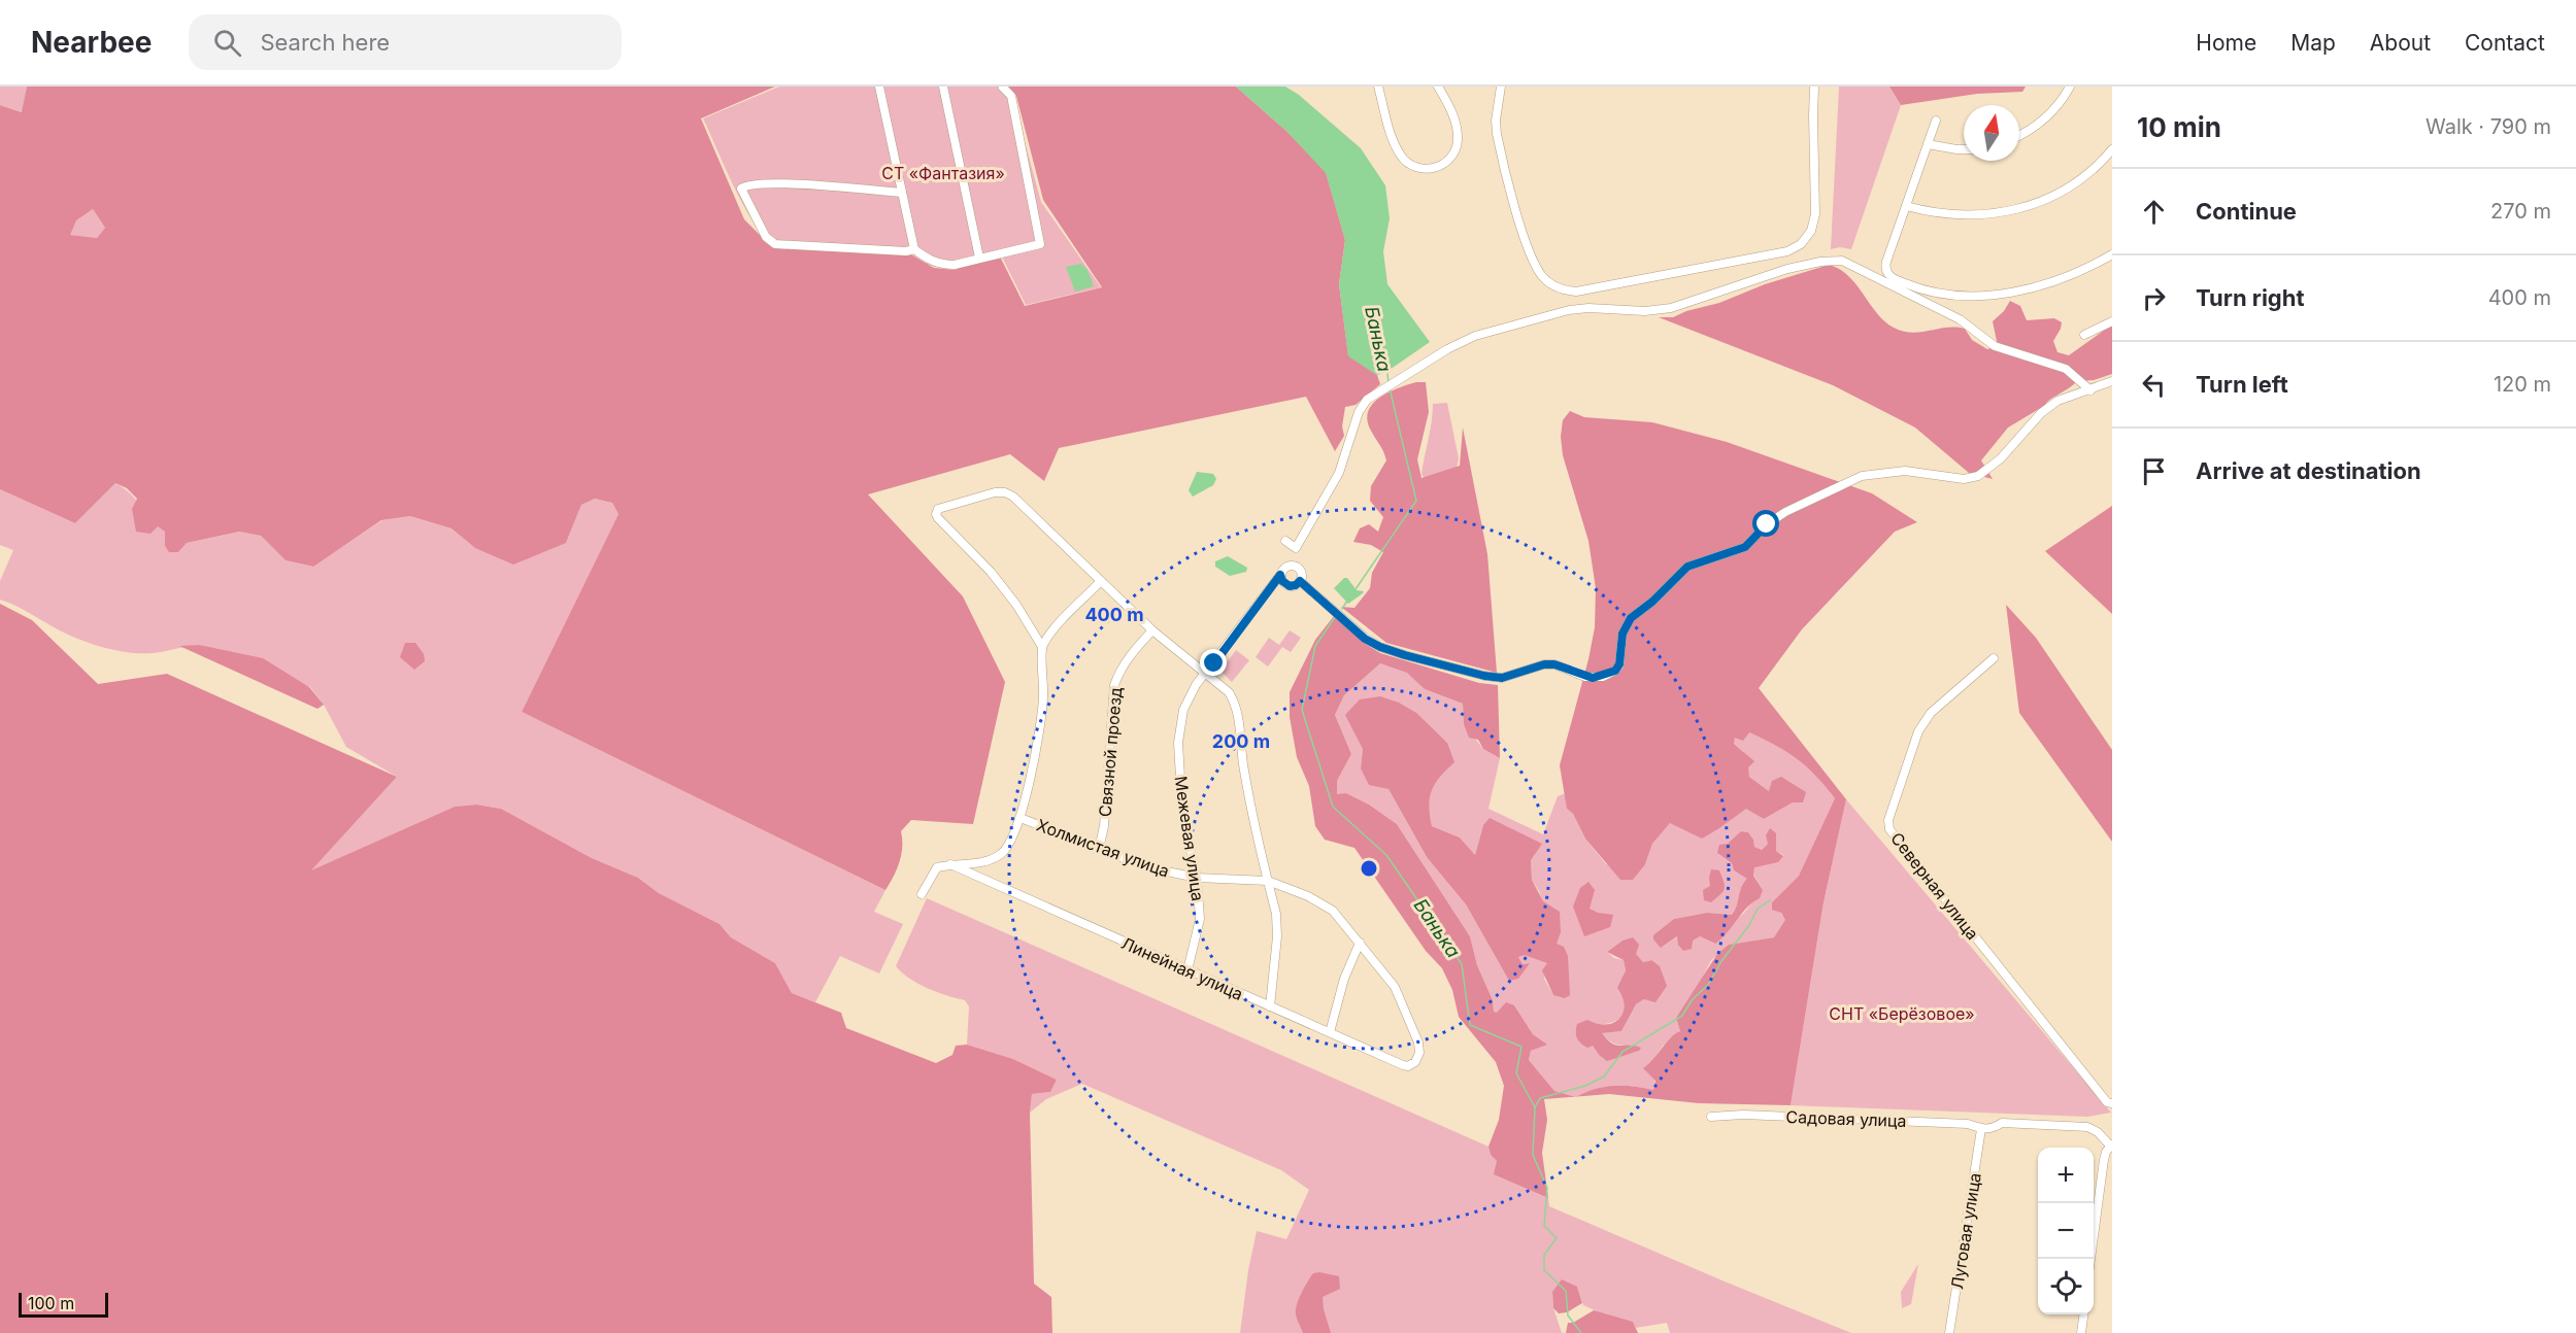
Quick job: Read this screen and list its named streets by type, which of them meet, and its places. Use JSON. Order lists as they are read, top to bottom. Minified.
{"streets":{"street":["Связной проезд","Межевая улица","Холмистая улица","Северная улица","Линейная улица","Садовая улица","Луговая улица"]},"crossings":[["Связной проезд","Холмистая улица"],["Межевая улица","Холмистая улица"],["Межевая улица","Линейная улица"],["Холмистая улица","Линейная улица"],["Садовая улица","Луговая улица"]],"water":["Банька"],"parks":["СТ «Фантазия»","СНТ «Берёзовое»"],"scale_bar":"100 m","north":"top","page":{"header":"Nearbee","search":"Search here","nav":["Home","Map","About","Contact"],"heading":["10 min","Walk · 790 m"],"list":[["Continue","270 m"],["Turn right","400 m"],["Turn left","120 m"],"Arrive at destination"],"map_buttons":["+","−"],"scale":"100 m"},"rings":["400 m","200 m"]}
